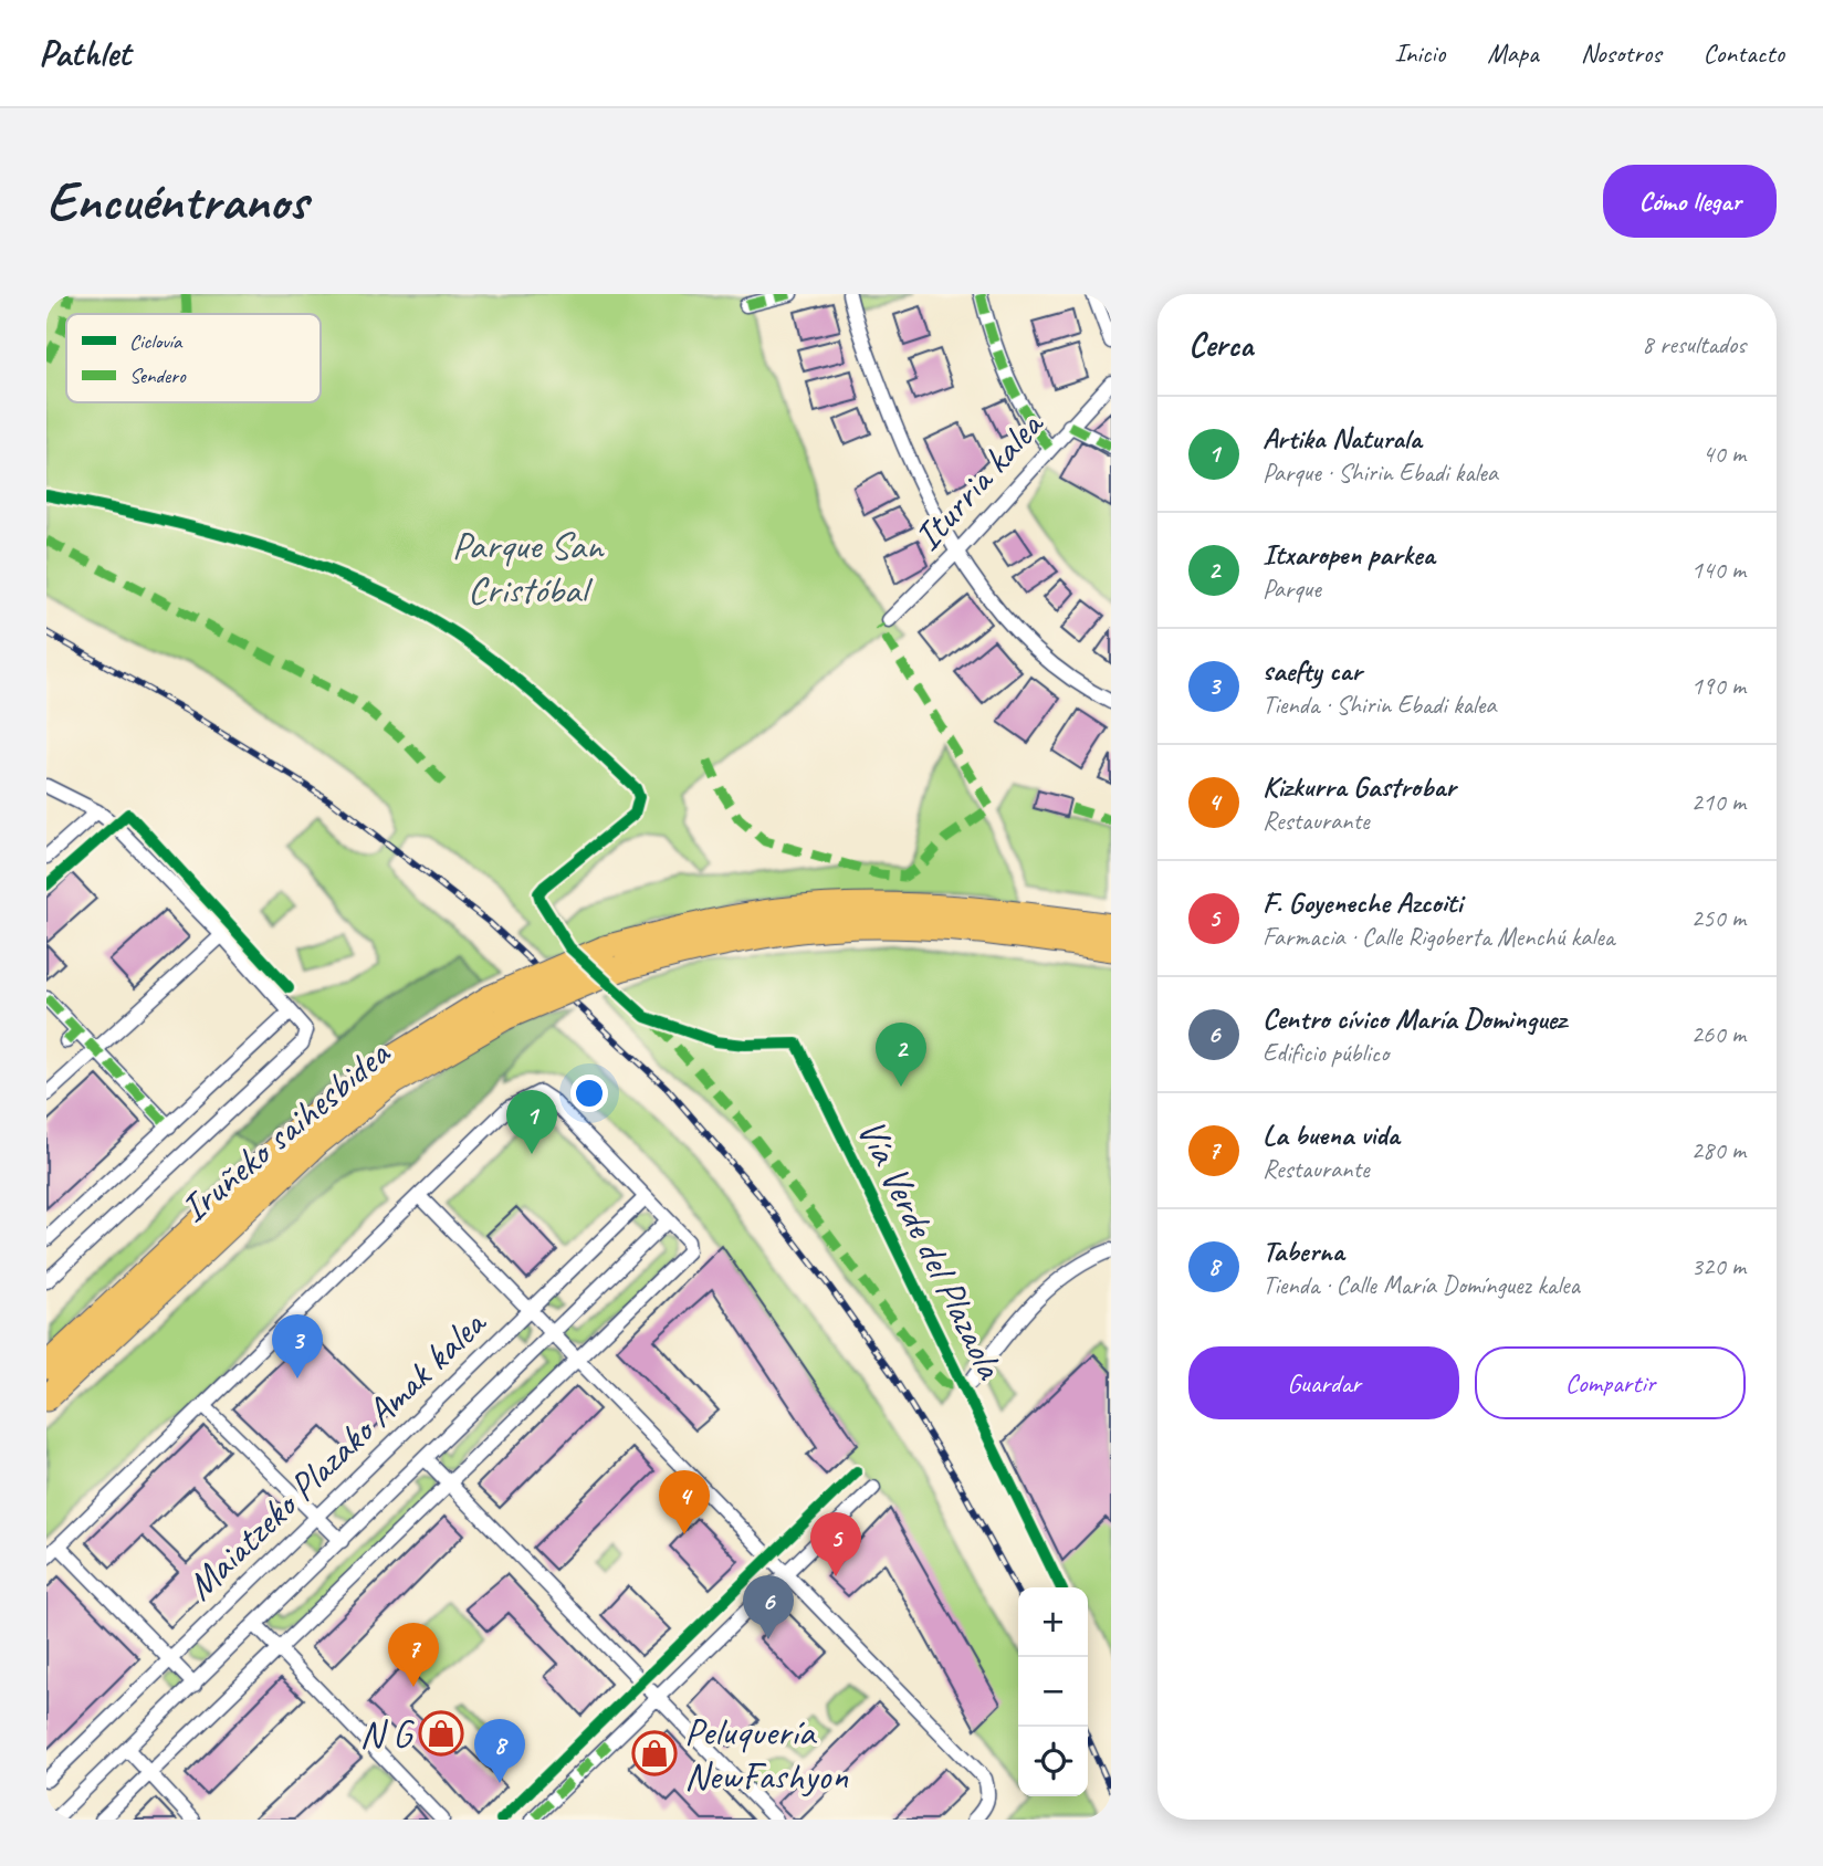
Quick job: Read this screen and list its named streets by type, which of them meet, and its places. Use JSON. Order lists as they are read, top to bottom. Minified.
{"streets":{"highway":["Iruñeko saihesbidea"],"street":["Iturria kalea","Maiatzeko Plazako Amak kalea"],"cycle path":["Vía Verde del Plazaola"]},"parks":["Parque San Cristóbal"],"places":{"shop":["N G","Peluquería NewFashyon"]},"legend":["Ciclovía","Sendero"],"page":{"header":"Pathlet","nav":["Inicio","Mapa","Nosotros","Contacto"],"buttons":["Cómo llegar",["Guardar","Compartir"]],"title":"Encuéntranos","heading":["Cerca","8 resultados"],"list":[{"mark":"1","name":"Artika Naturala","note":"Parque · Shirin Ebadi kalea","value":"40 m"},{"mark":"2","name":"Itxaropen parkea","note":"Parque","value":"140 m"},{"mark":"3","name":"saefty car","note":"Tienda · Shirin Ebadi kalea","value":"190 m"},{"mark":"4","name":"Kizkurra Gastrobar","note":"Restaurante","value":"210 m"},{"mark":"5","name":"F. Goyeneche Azcoiti","note":"Farmacia · Calle Rigoberta Menchú kalea","value":"250 m"},{"mark":"6","name":"Centro cívico María Dominguez","note":"Edificio público","value":"260 m"},{"mark":"7","name":"La buena vida","note":"Restaurante","value":"280 m"},{"mark":"8","name":"Taberna","note":"Tienda · Calle María Domínguez kalea","value":"320 m"}],"pins":["2","1","3","4","5","6","7","8"],"map_buttons":["+","−"]}}
